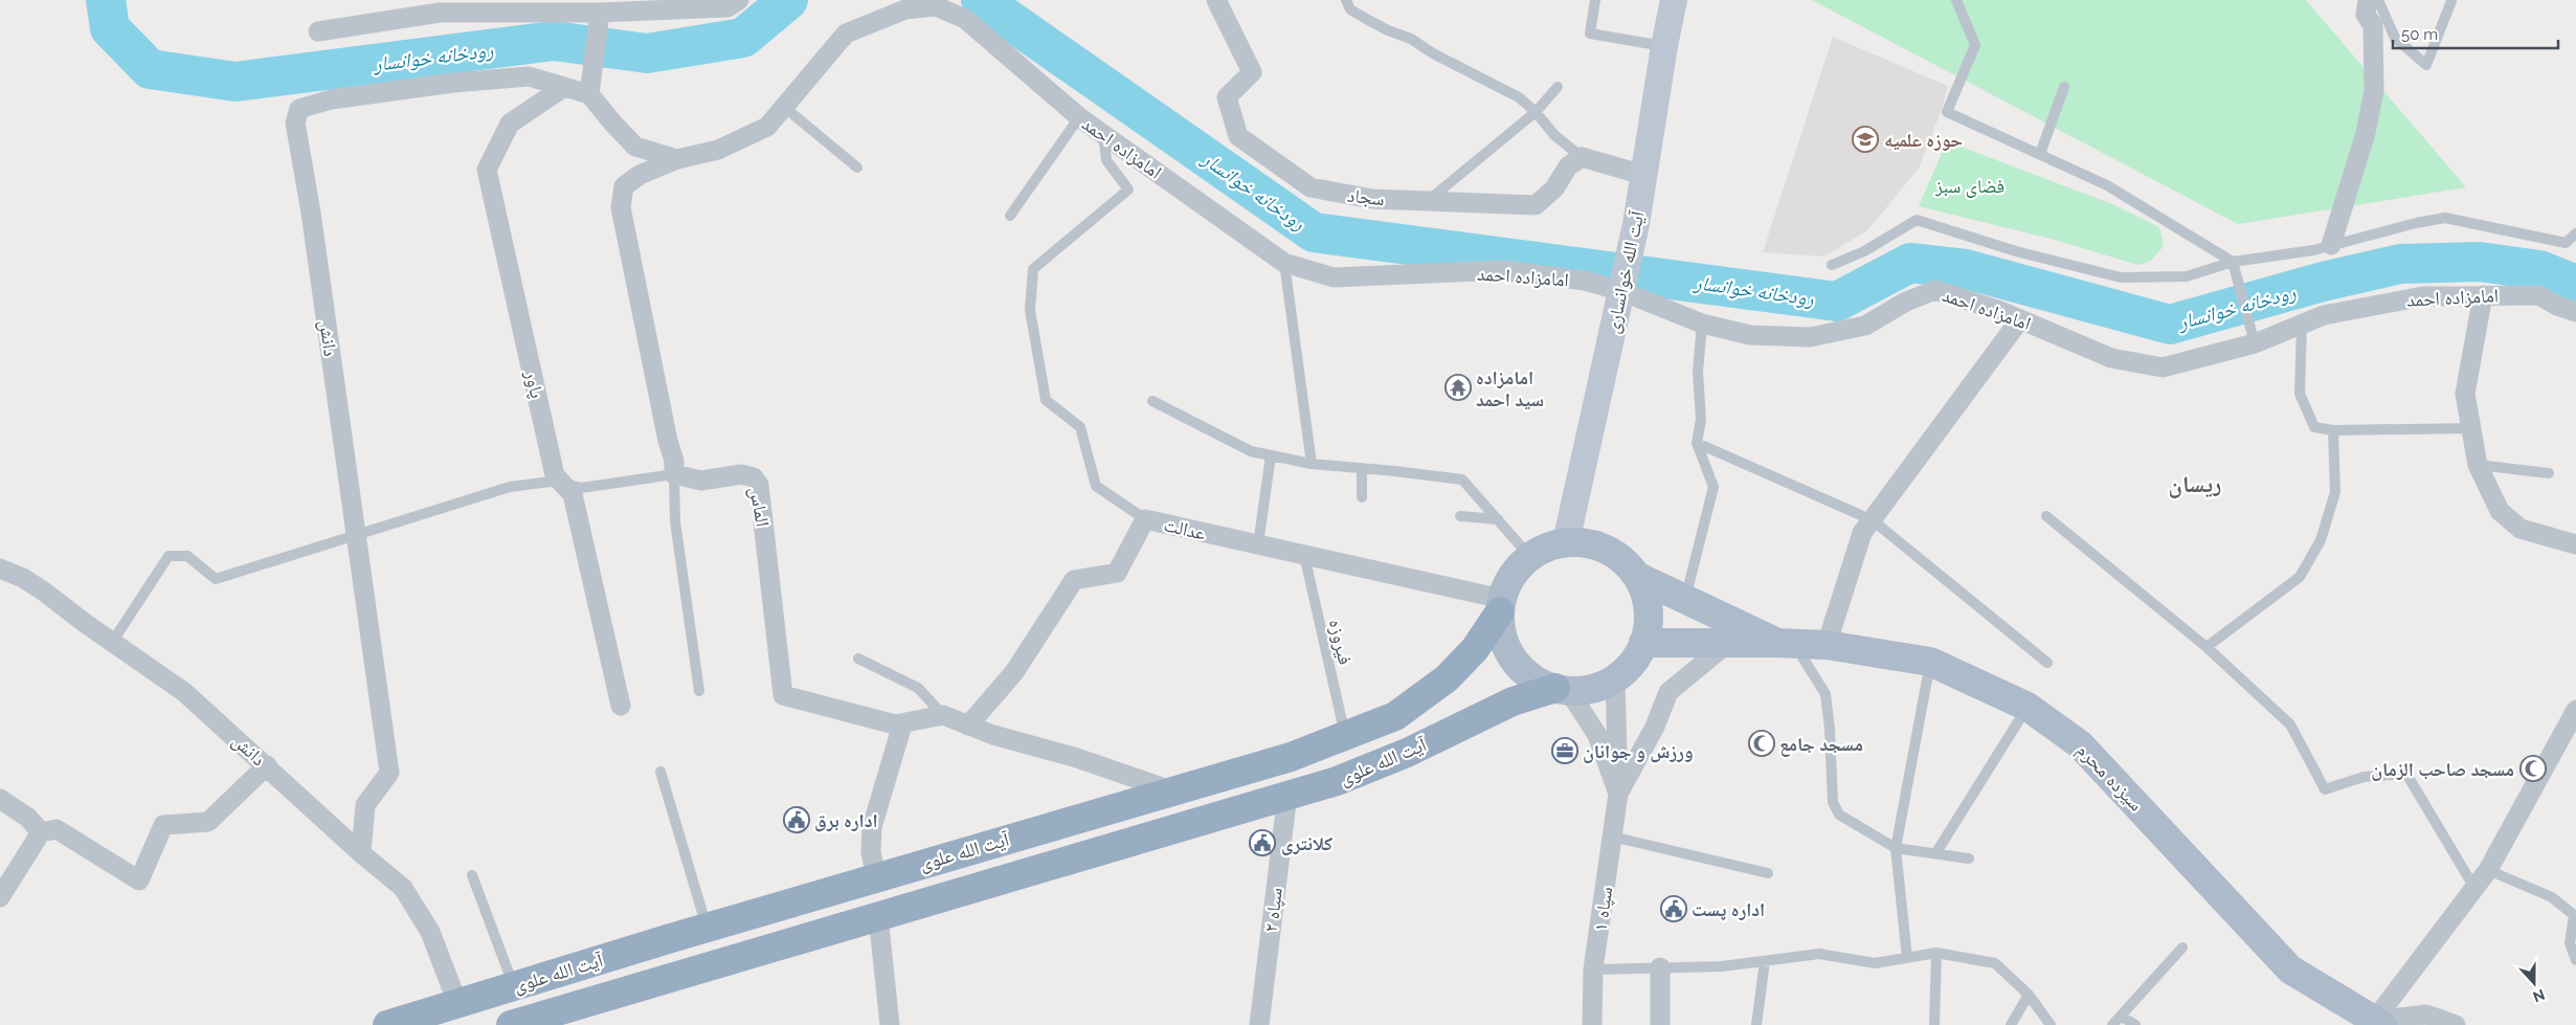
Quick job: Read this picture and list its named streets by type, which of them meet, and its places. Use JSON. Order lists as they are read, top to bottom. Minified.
{"streets":{"highway":["آیت الله علوی"],"main road":["آیت الله خوانساری","سیزده محرم"],"street":["امامزاده احمد","سجاد","دانش","پاور","الماس","عدالت","سپاه ۱","سپاه ۲"],"lane":["فیروزه"]},"crossings":[["امامزاده احمد","آیت الله خوانساری"],["آیت الله خوانساری","عدالت"],["آیت الله خوانساری","آیت الله علوی"],["آیت الله خوانساری","سیزده محرم"],["دانش","پاور"],["دانش","آیت الله علوی"],["عدالت","فیروزه"],["عدالت","آیت الله علوی"],["عدالت","سیزده محرم"],["فیروزه","آیت الله علوی"],["آیت الله علوی","سیزده محرم"],["آیت الله علوی","سپاه ۲"]],"districts":["ریسان"],"water":["رودخانه خوانسار"],"parks":["فضای سبز"],"places":{"school or university":["حوزه علمیه"],"temple":["امامزاده سید احمد"],"mosque":["مسجد جامع","مسجد صاحب الزمان"],"office":["ورزش و جوانان"],"public building":["اداره برق","کلانتری","اداره پست"]},"scale_bar":"50 m","north":"bottom"}
